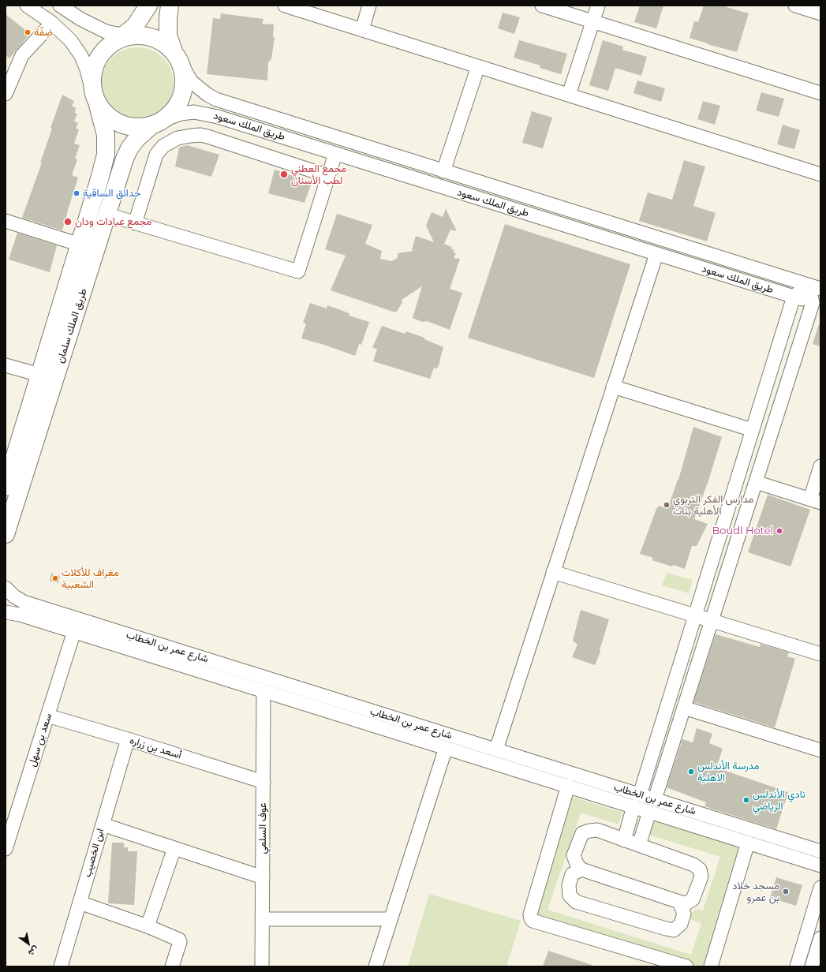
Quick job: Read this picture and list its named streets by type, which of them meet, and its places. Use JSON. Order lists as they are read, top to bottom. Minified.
{"streets":{"main road":["طريق الملك سلمان"],"street":["طريق الملك سعود","شارع عمر بن الخطاب","سعد بن سهل","أسعد بن زراره","عوف السلمي","ابن الخصيب"]},"crossings":[["طريق الملك سعود","طريق الملك سلمان"],["شارع عمر بن الخطاب","سعد بن سهل"],["شارع عمر بن الخطاب","عوف السلمي"],["سعد بن سهل","أسعد بن زراره"],["أسعد بن زراره","عوف السلمي"],["أسعد بن زراره","ابن الخصيب"]],"places":["ضِفّة","مجمع العطني لطب الأسنان","حدائق الساقية","مجمع عيادات ودان","مدارس الفكر التربوي الأهلية بنات","Boudl Hotel","مغراف للأكلات الشعبية","مدرسة الأندلس الاهلية","نادي الأندلس الرياضي","مسجد خلاد بن عمرو"],"north":"bottom right"}
